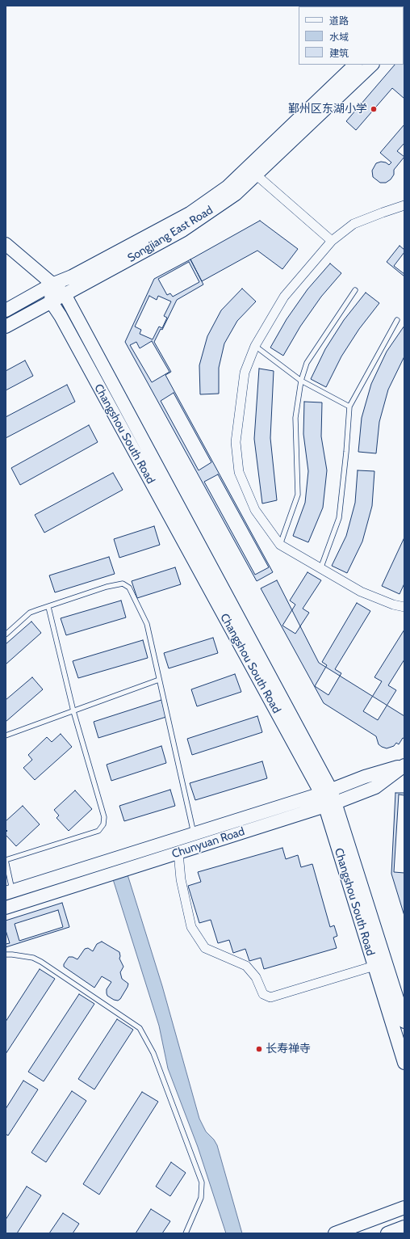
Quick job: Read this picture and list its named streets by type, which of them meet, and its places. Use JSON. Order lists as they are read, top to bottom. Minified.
{"streets":{"main road":["Songjiang East Road","Changshou South Road","Chunyuan Road"]},"crossings":[["Songjiang East Road","Changshou South Road"],["Changshou South Road","Chunyuan Road"]],"places":["鄞州区东湖小学","长寿禅寺"],"legend":["道路","水域","建筑"]}
